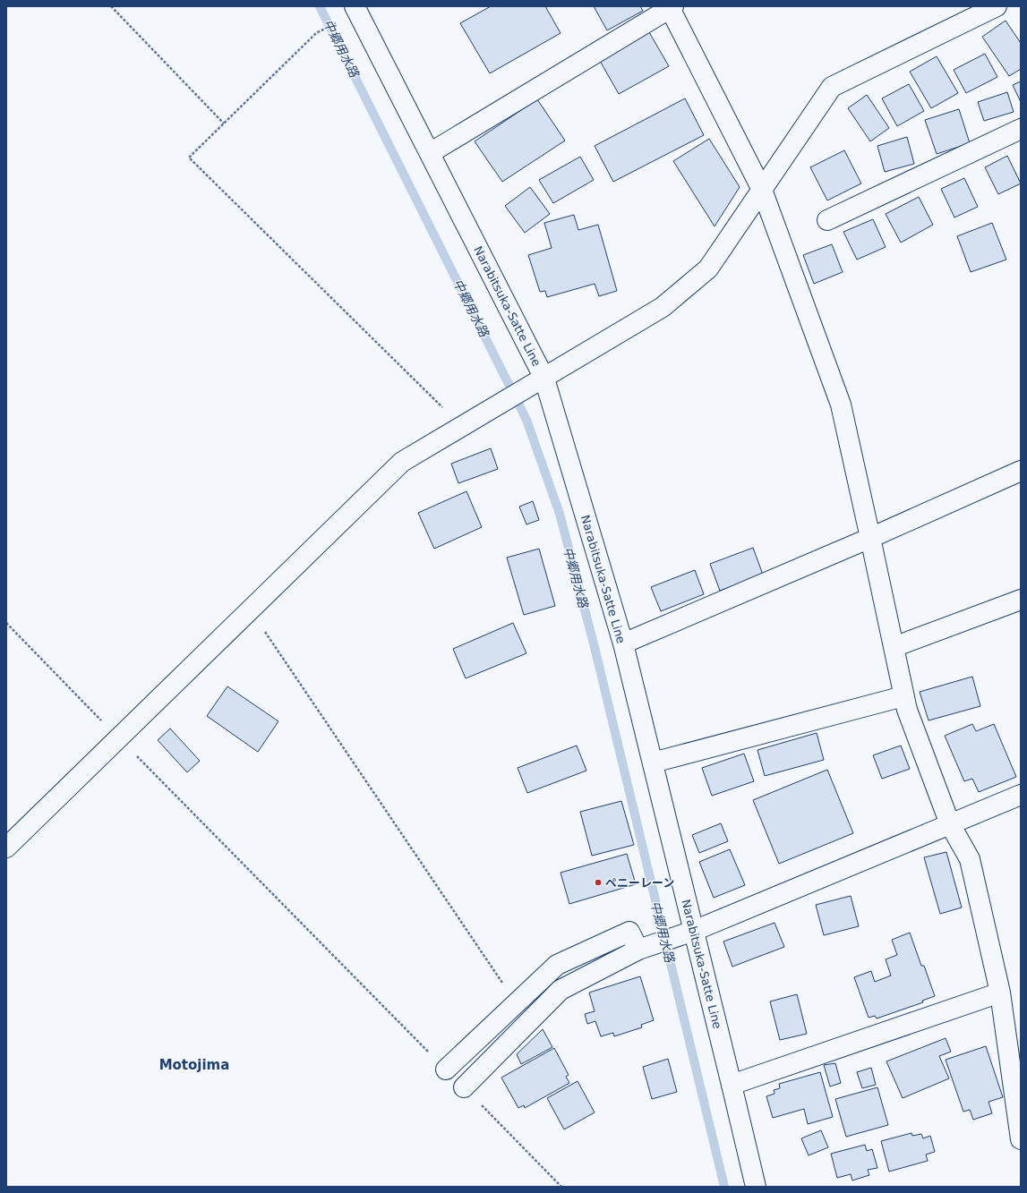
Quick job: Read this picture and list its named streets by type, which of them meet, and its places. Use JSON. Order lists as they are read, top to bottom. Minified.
{"streets":{"street":["Narabitsuka-Satte Line"]},"districts":["Motojima"],"water":["中郷用水路"],"places":["ペニーレーン"]}
